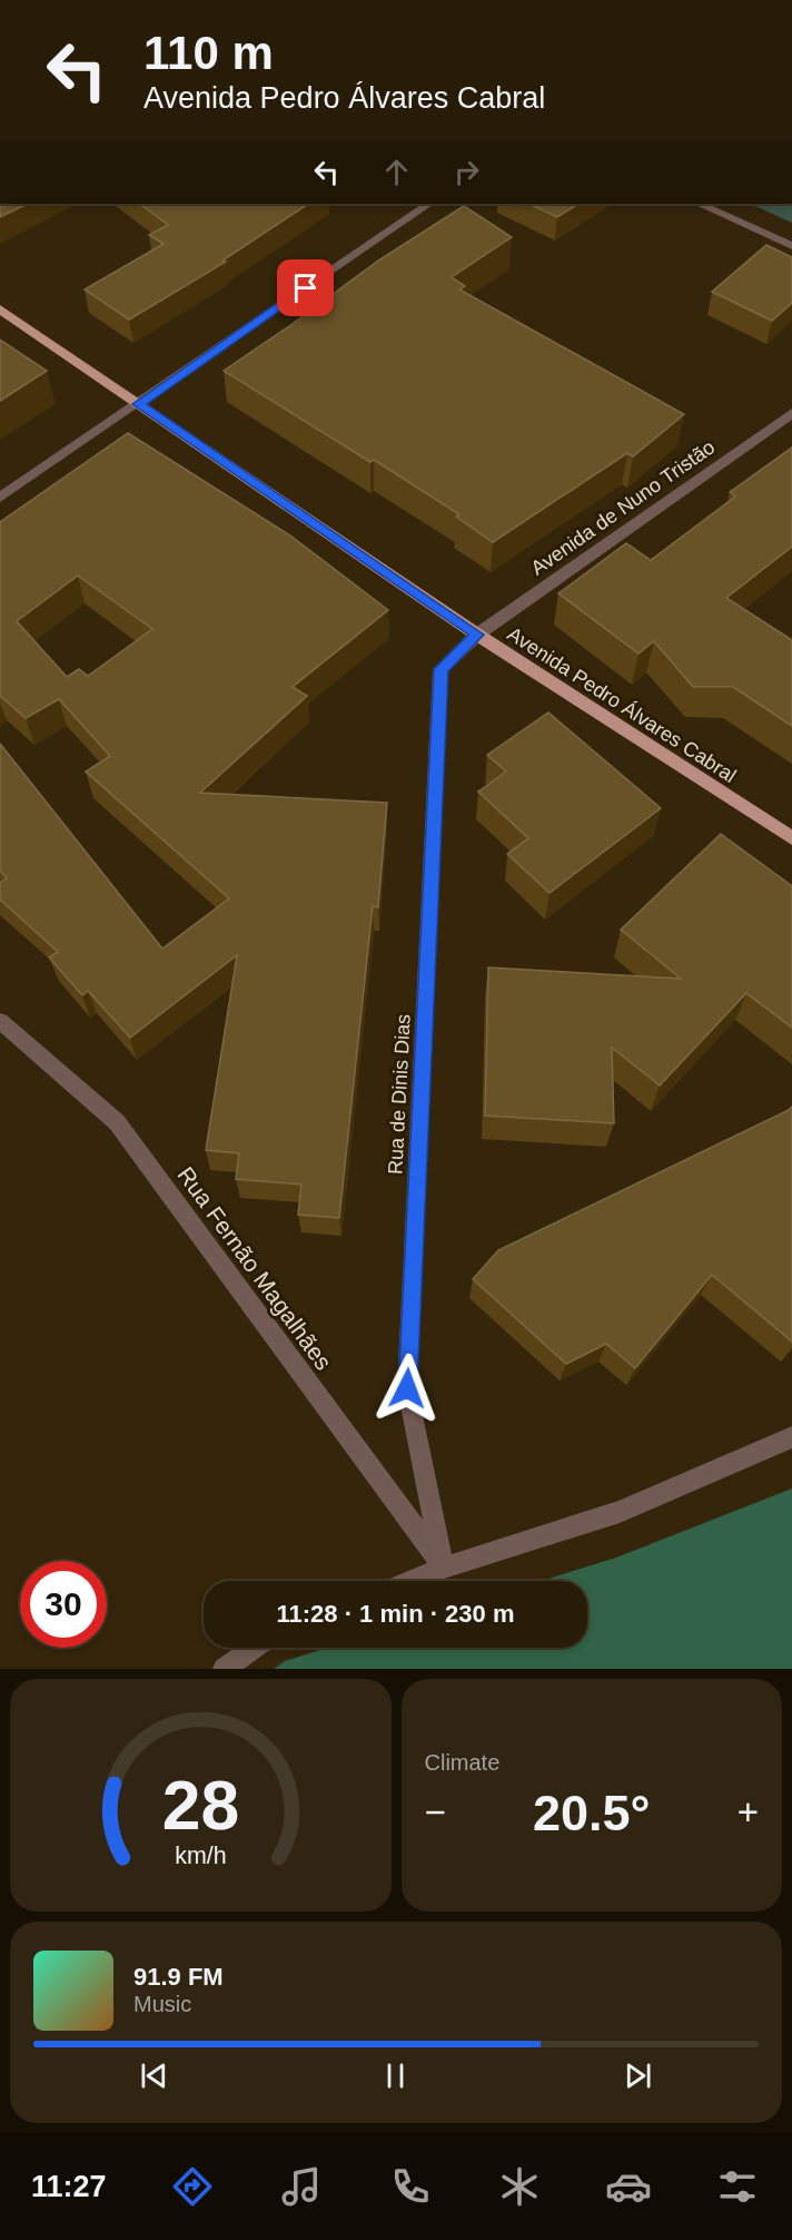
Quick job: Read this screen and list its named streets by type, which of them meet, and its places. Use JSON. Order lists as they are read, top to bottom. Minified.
{"streets":{"main road":["Avenida Pedro Álvares Cabral"],"street":["Avenida de Nuno Tristão","Rua de Dinis Dias","Rua Fernão Magalhães"]},"crossings":[["Avenida de Nuno Tristão","Avenida Pedro Álvares Cabral"],["Avenida de Nuno Tristão","Rua de Dinis Dias"],["Avenida Pedro Álvares Cabral","Rua de Dinis Dias"],["Rua de Dinis Dias","Rua Fernão Magalhães"]],"page":{"turn":["110 m","Avenida Pedro Álvares Cabral"],"limit":"30","trip":"11:28 · 1 min · 230 m","tile":"Climate","heat":["−","20.5°","+"],"song":["91.9 FM","Music"],"tabs":"11:27","gauge":["28","km/h"]}}
